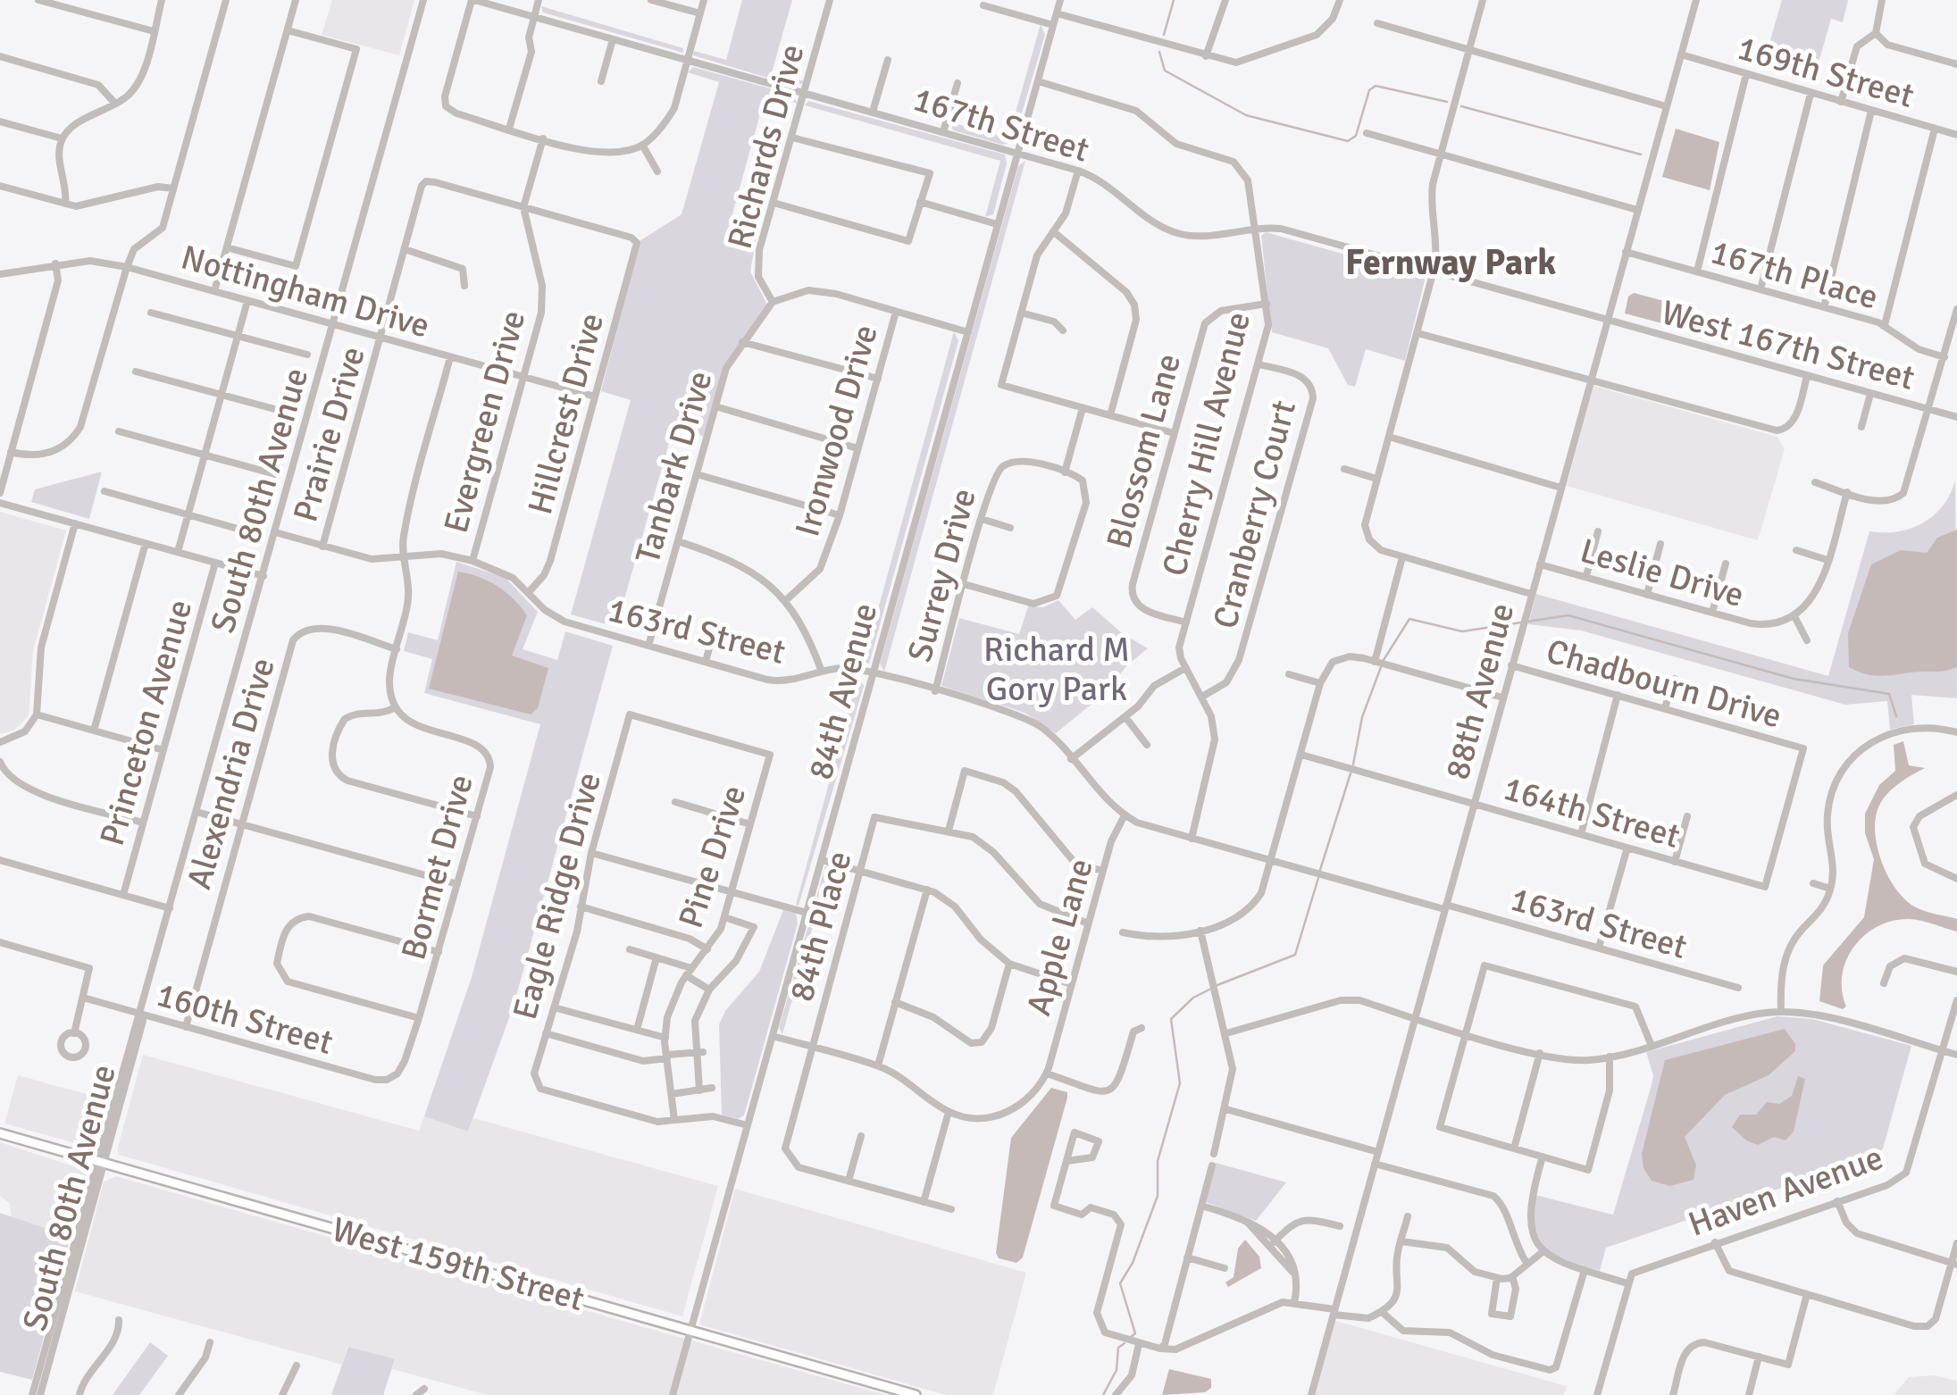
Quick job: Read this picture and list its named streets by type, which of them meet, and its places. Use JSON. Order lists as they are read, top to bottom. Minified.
{"streets":{"main road":["West 159th Street"],"street":["169th Street","167th Street","Richards Drive","167th Place","Nottingham Drive","West 167th Street","Hillcrest Drive","Evergreen Drive","Ironwood Drive","Prairie Drive","Cherry Hill Avenue","Blossom Lane","Tanbark Drive","South 80th Avenue","Cranberry Court","Leslie Drive","Surrey Drive","163rd Street","Chadbourn Drive","84th Avenue","88th Avenue","Princeton Avenue","Alexendria Drive","164th Street","Pine Drive","Bormet Drive","Eagle Ridge Drive","84th Place","Apple Lane","160th Street","Haven Avenue"]},"crossings":[["169th Street","88th Avenue"],["167th Street","Richards Drive"],["167th Street","West 167th Street"],["167th Street","Cherry Hill Avenue"],["167th Street","84th Avenue"],["167th Street","88th Avenue"],["Richards Drive","Tanbark Drive"],["167th Place","88th Avenue"],["Nottingham Drive","Hillcrest Drive"],["Nottingham Drive","Evergreen Drive"],["Nottingham Drive","Prairie Drive"],["Nottingham Drive","South 80th Avenue"],["Nottingham Drive","Princeton Avenue"],["West 167th Street","88th Avenue"],["Hillcrest Drive","Evergreen Drive"],["Hillcrest Drive","Prairie Drive"],["Hillcrest Drive","163rd Street"],["Evergreen Drive","Prairie Drive"],["Evergreen Drive","163rd Street"],["Prairie Drive","163rd Street"],["Cherry Hill Avenue","Blossom Lane"],["Cherry Hill Avenue","Cranberry Court"],["Cherry Hill Avenue","163rd Street"],["Cherry Hill Avenue","84th Avenue"],["Tanbark Drive","163rd Street"],["South 80th Avenue","163rd Street"],["South 80th Avenue","160th Street"],["South 80th Avenue","West 159th Street"],["Leslie Drive","88th Avenue"],["Surrey Drive","163rd Street"],["163rd Street","84th Avenue"],["163rd Street","88th Avenue"],["163rd Street","Apple Lane"],["Chadbourn Drive","88th Avenue"],["Chadbourn Drive","164th Street"],["84th Avenue","West 159th Street"],["88th Avenue","164th Street"],["Alexendria Drive","160th Street"],["Pine Drive","Eagle Ridge Drive"],["Bormet Drive","160th Street"]],"districts":["Fernway Park"],"parks":["Richard M Gory Park"]}
